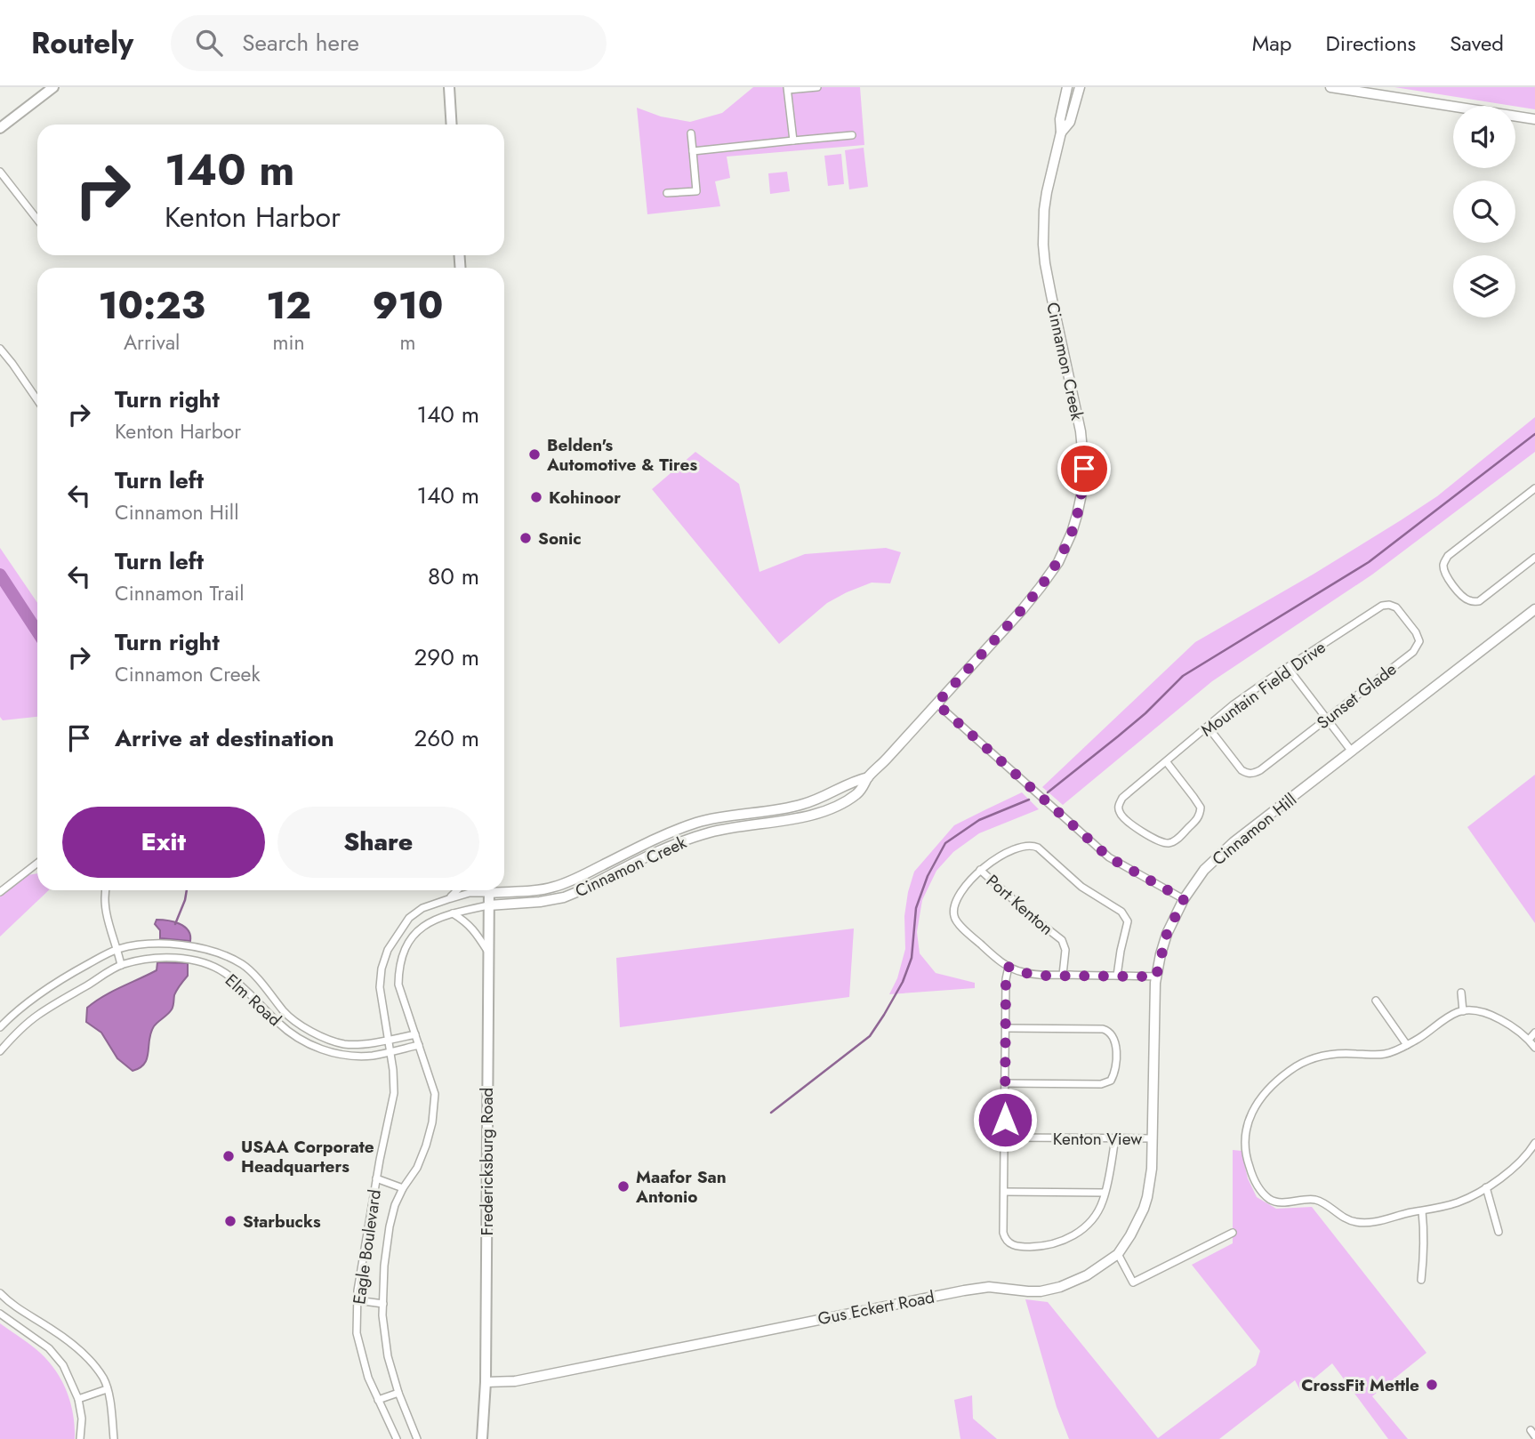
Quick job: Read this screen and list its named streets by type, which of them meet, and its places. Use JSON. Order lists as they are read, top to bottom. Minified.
{"streets":{"main road":["Fredericksburg Road"],"street":["Cinnamon Creek","Mountain Field Drive","Sunset Glade","Cinnamon Hill","Port Kenton","Elm Road","Kenton View","Eagle Boulevard","Gus Eckert Road"]},"crossings":[["Cinnamon Creek","Fredericksburg Road"],["Cinnamon Creek","Eagle Boulevard"],["Mountain Field Drive","Sunset Glade"],["Cinnamon Hill","Kenton View"],["Cinnamon Hill","Gus Eckert Road"],["Elm Road","Eagle Boulevard"],["Fredericksburg Road","Eagle Boulevard"],["Fredericksburg Road","Gus Eckert Road"]],"places":["Belden's Automotive & Tires","Kohinoor","Sonic","USAA Corporate Headquarters","Maafor San Antonio","Starbucks","CrossFit Mettle"],"page":{"header":"Routely","search":"Search here","nav":["Map","Directions","Saved"],"turn":["140 m","Kenton Harbor"],"eta":["10:23","Arrival","12","min","910","m"],"list":[{"name":"Turn right","note":"Kenton Harbor","value":"140 m"},{"name":"Turn left","note":"Cinnamon Hill","value":"140 m"},{"name":"Turn left","note":"Cinnamon Trail","value":"80 m"},{"name":"Turn right","note":"Cinnamon Creek","value":"290 m"},{"name":"Arrive at destination","value":"260 m"}],"buttons":["Exit","Share"]}}
